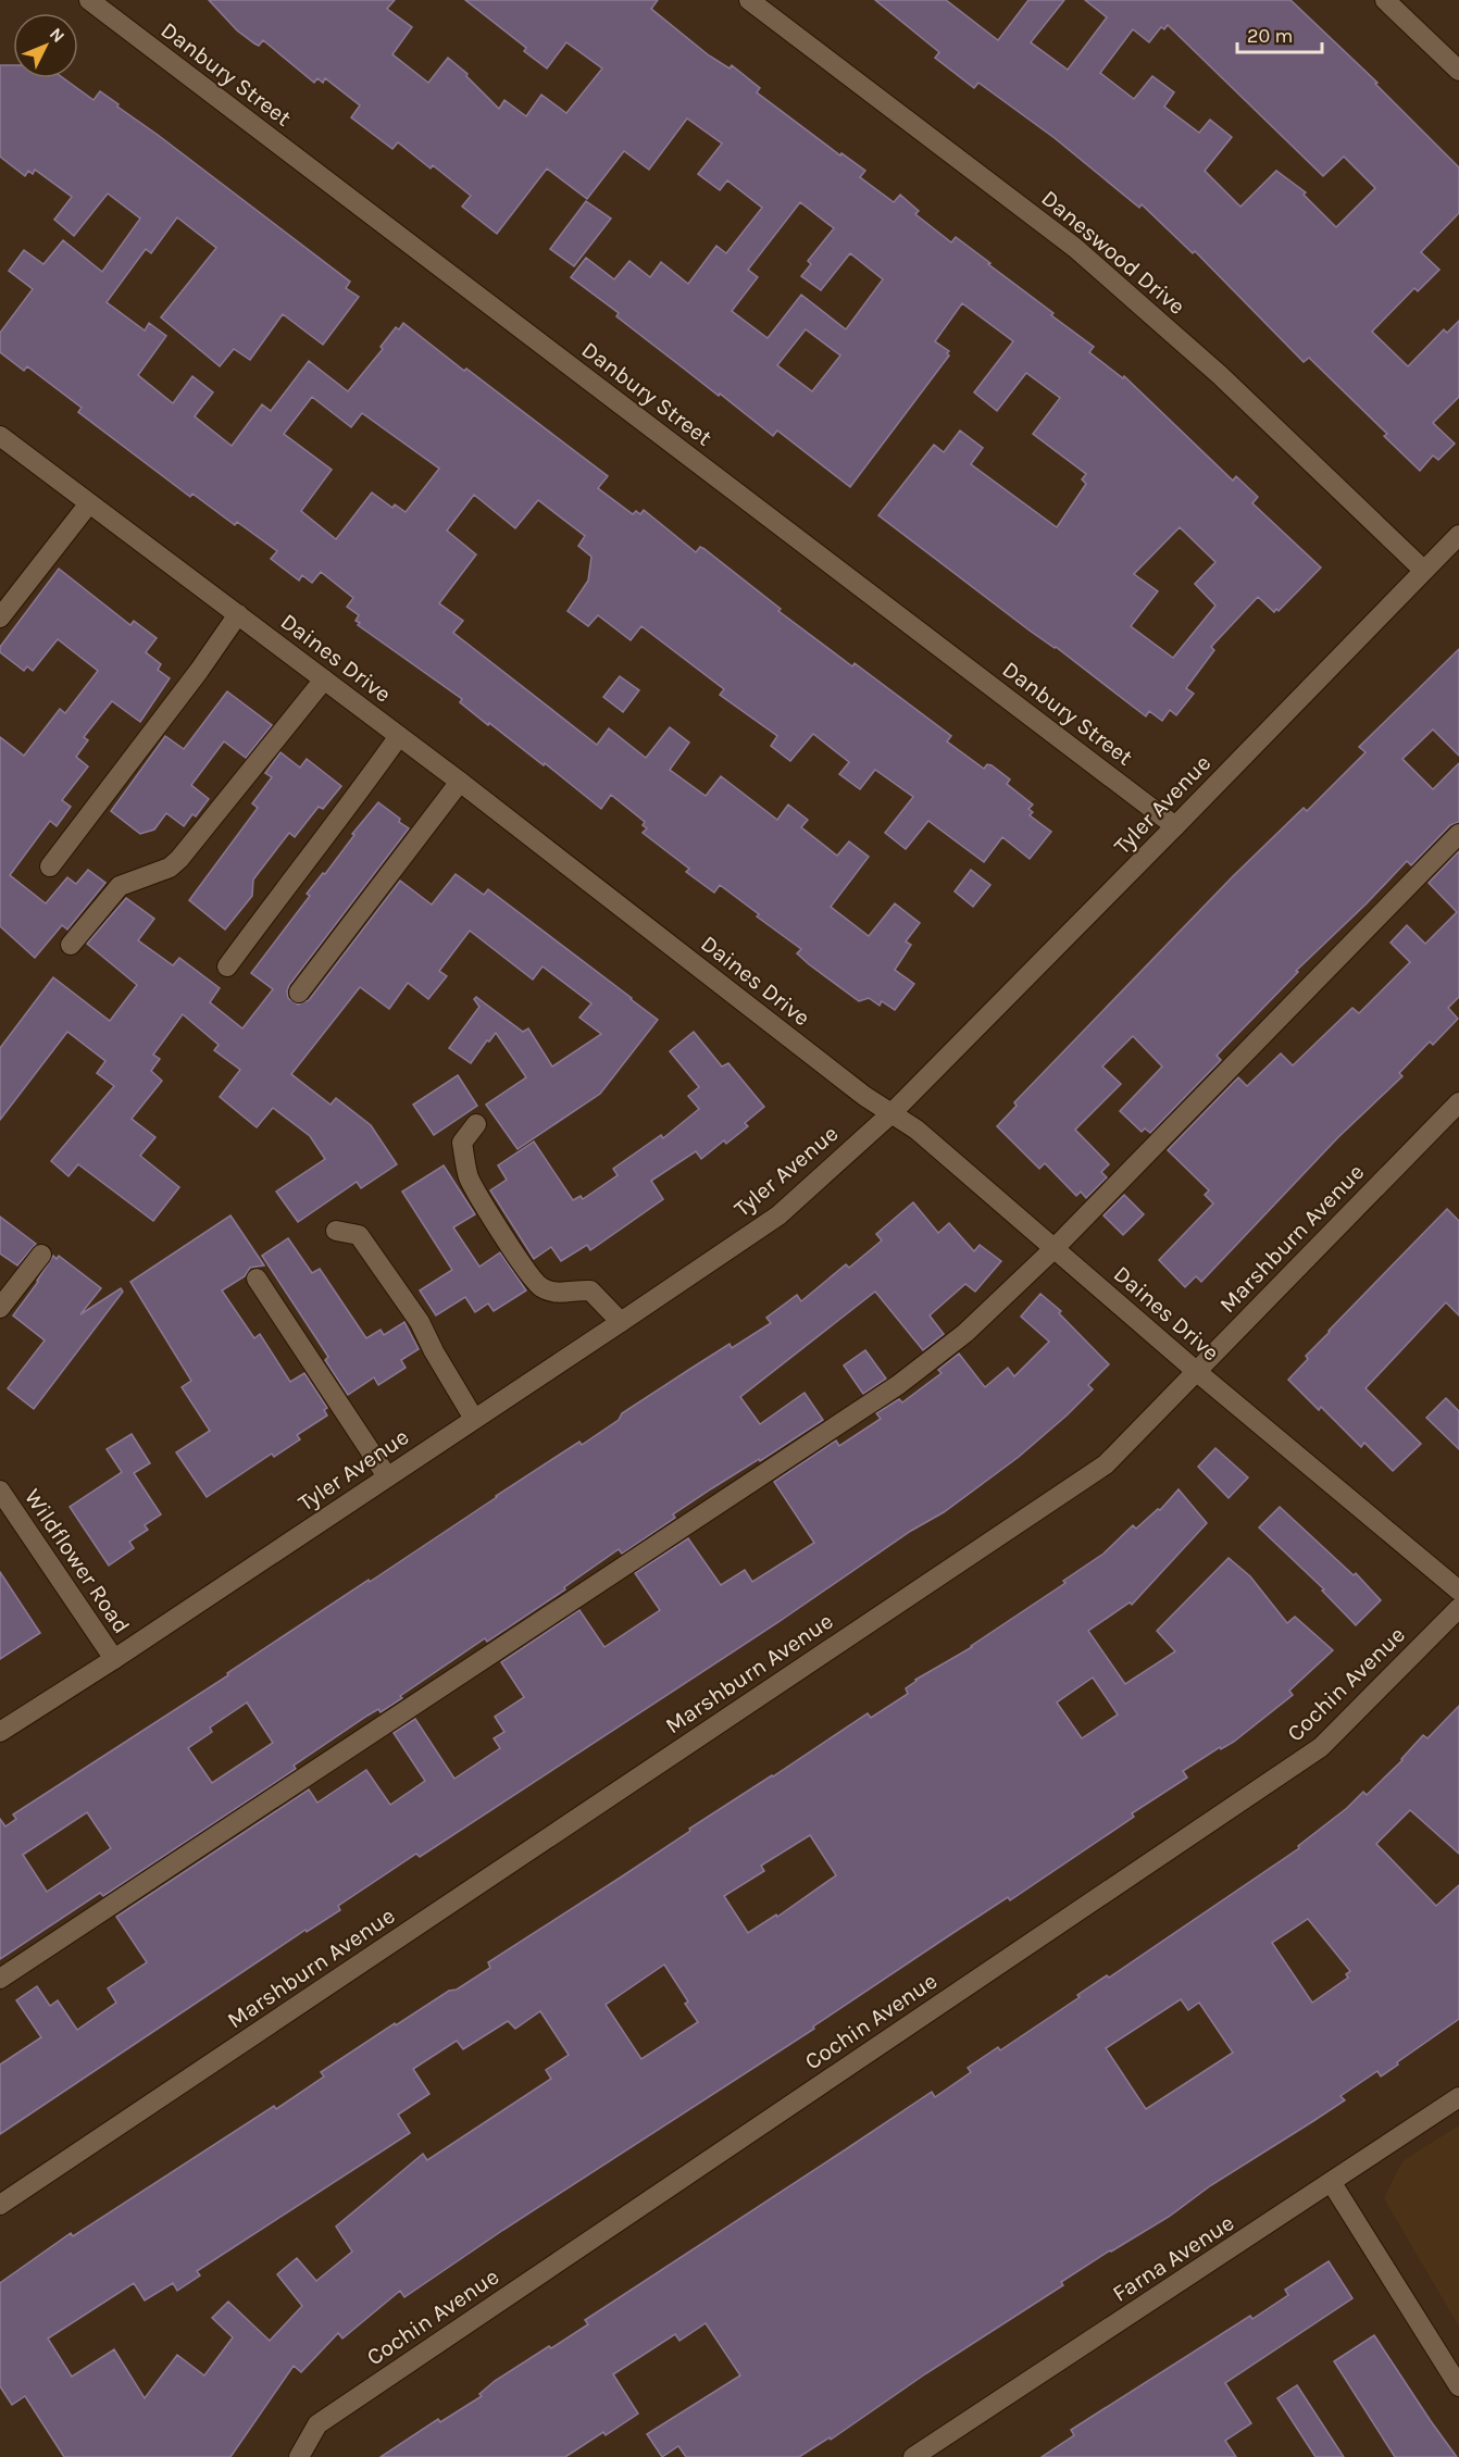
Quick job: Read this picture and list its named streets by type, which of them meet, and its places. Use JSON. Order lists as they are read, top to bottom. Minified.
{"streets":{"street":["Danbury Street","Daneswood Drive","Daines Drive","Tyler Avenue","Marshburn Avenue","Wildflower Road","Cochin Avenue","Farna Avenue"]},"crossings":[["Danbury Street","Tyler Avenue"],["Daneswood Drive","Tyler Avenue"],["Daines Drive","Tyler Avenue"],["Daines Drive","Marshburn Avenue"],["Tyler Avenue","Wildflower Road"]],"scale_bar":"20 m","north":"top right"}
